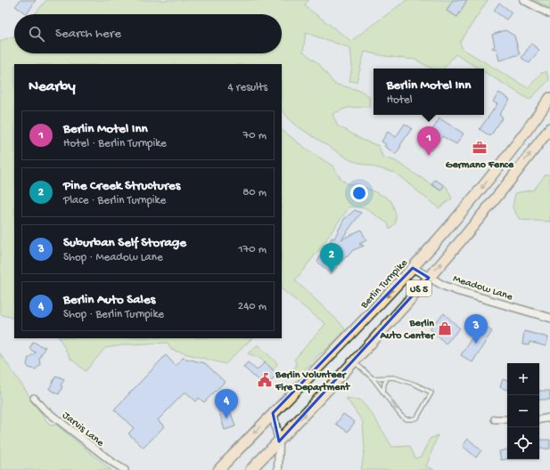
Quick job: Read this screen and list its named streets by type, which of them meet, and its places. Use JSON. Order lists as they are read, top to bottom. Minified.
{"streets":{"highway":["Berlin Turnpike","US 5"],"street":["Meadow Lane","Jarvis Lane"]},"crossings":[["Berlin Turnpike","Meadow Lane"],["Meadow Lane","US 5"]],"places":{"office":["Germano Fence"],"shop":["Berlin Auto Center"],"public building":["Berlin Volunteer Fire Department"]},"page":{"search":"Search here","heading":["Nearby","4 results"],"popup":["Berlin Motel Inn","Hotel"],"list":[{"mark":"1","name":"Berlin Motel Inn","note":"Hotel · Berlin Turnpike","value":"70 m"},{"mark":"2","name":"Pine Creek Structures","note":"Place · Berlin Turnpike","value":"80 m"},{"mark":"3","name":"Suburban Self Storage","note":"Shop · Meadow Lane","value":"170 m"},{"mark":"4","name":"Berlin Auto Sales","note":"Shop · Berlin Turnpike","value":"240 m"}],"pins":["1","2","3","4"],"map_buttons":["+","−"]}}
